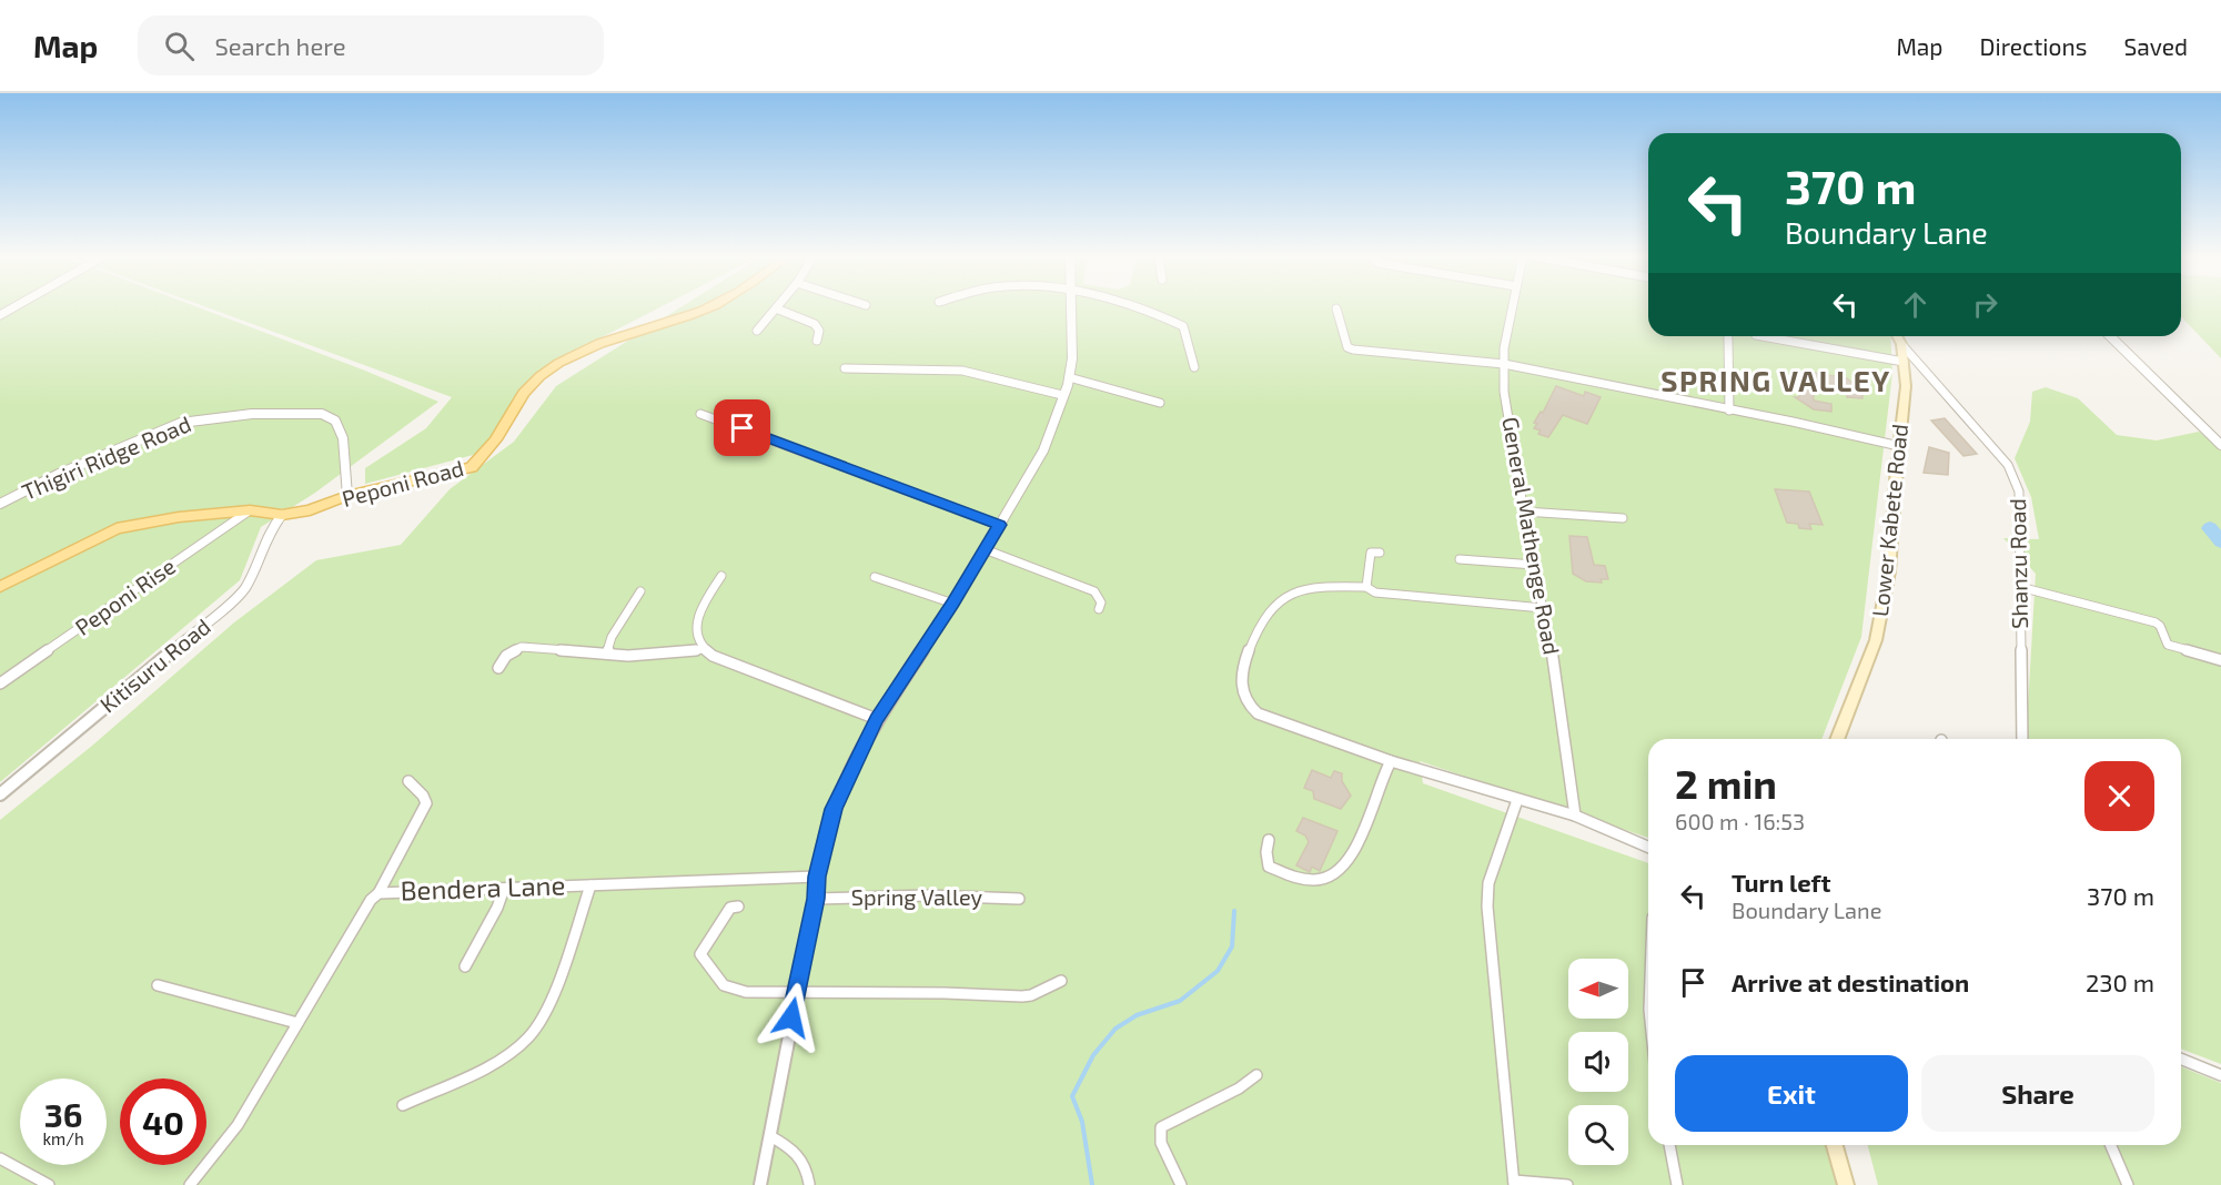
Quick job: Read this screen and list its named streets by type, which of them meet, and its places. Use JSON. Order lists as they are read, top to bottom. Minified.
{"streets":{"main road":["Peponi Road","Lower Kabete Road"],"street":["Thigiri Ridge Road","General Mathenge Road","Shanzu Road","Peponi Rise","Kitisuru Road","Bendera Lane","Spring Valley"]},"crossings":[["Thigiri Ridge Road","Peponi Road"],["Peponi Road","Peponi Rise"],["Peponi Road","Kitisuru Road"],["Lower Kabete Road","Shanzu Road"]],"districts":["SPRING VALLEY"],"north":"left","page":{"header":"Map","search":"Search here","nav":["Map","Directions","Saved"],"turn":["370 m","Boundary Lane"],"heading":["2 min","600 m · 16:53"],"list":[{"name":"Turn left","note":"Boundary Lane","value":"370 m"},{"name":"Arrive at destination","value":"230 m"}],"buttons":["Exit","Share"],"speed":"36 km/h","limit":"40"}}
